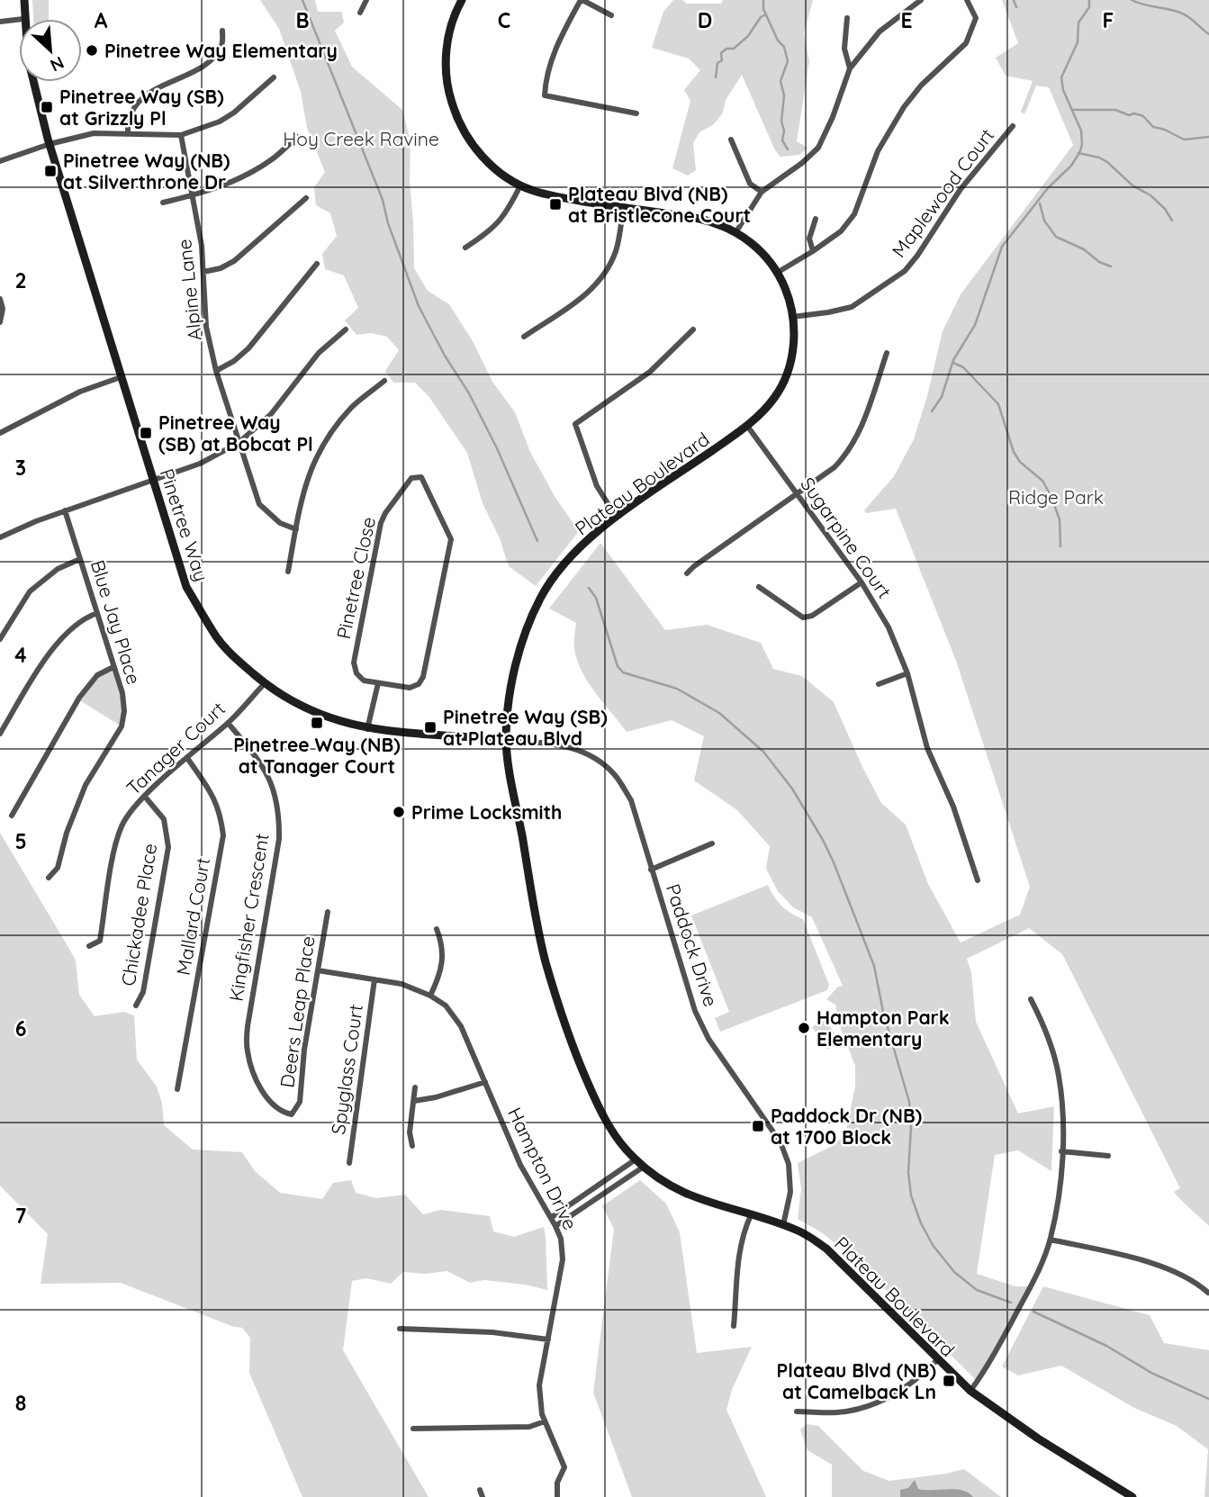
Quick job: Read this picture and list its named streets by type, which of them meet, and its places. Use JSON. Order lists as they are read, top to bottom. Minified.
{"streets":{"street":["Maplewood Court","Alpine Lane","Plateau Boulevard","Pinetree Way","Sugarpine Court","Pinetree Close","Blue Jay Place","Tanager Court","Chickadee Place","Mallard Court","Kingfisher Crescent","Paddock Drive","Deers Leap Place","Spyglass Court","Hampton Drive"]},"crossings":[["Maplewood Court","Plateau Boulevard"],["Plateau Boulevard","Pinetree Way"],["Plateau Boulevard","Sugarpine Court"],["Plateau Boulevard","Paddock Drive"],["Pinetree Way","Tanager Court"],["Pinetree Way","Paddock Drive"],["Tanager Court","Chickadee Place"],["Tanager Court","Mallard Court"],["Tanager Court","Kingfisher Crescent"],["Kingfisher Crescent","Deers Leap Place"],["Deers Leap Place","Hampton Drive"],["Spyglass Court","Hampton Drive"]],"parks":["Hoy Creek Ravine","Ridge Park"],"places":{"other":["Pinetree Way Elementary","Prime Locksmith","Hampton Park Elementary"],"transit":["Pinetree Way (SB) at Grizzly Pl","Pinetree Way (NB) at Silverthrone Dr","Plateau Blvd (NB) at Bristlecone Court","Pinetree Way (SB) at Bobcat Pl","Pinetree Way (NB) at Tanager Court","Pinetree Way (SB) at Plateau Blvd","Paddock Dr (NB) at 1700 Block","Plateau Blvd (NB) at Camelback Ln"]},"north":"bottom right","grid":{"columns":["A","B","C","D","E","F"],"rows":["2","3","4","5","6","7","8"]}}
